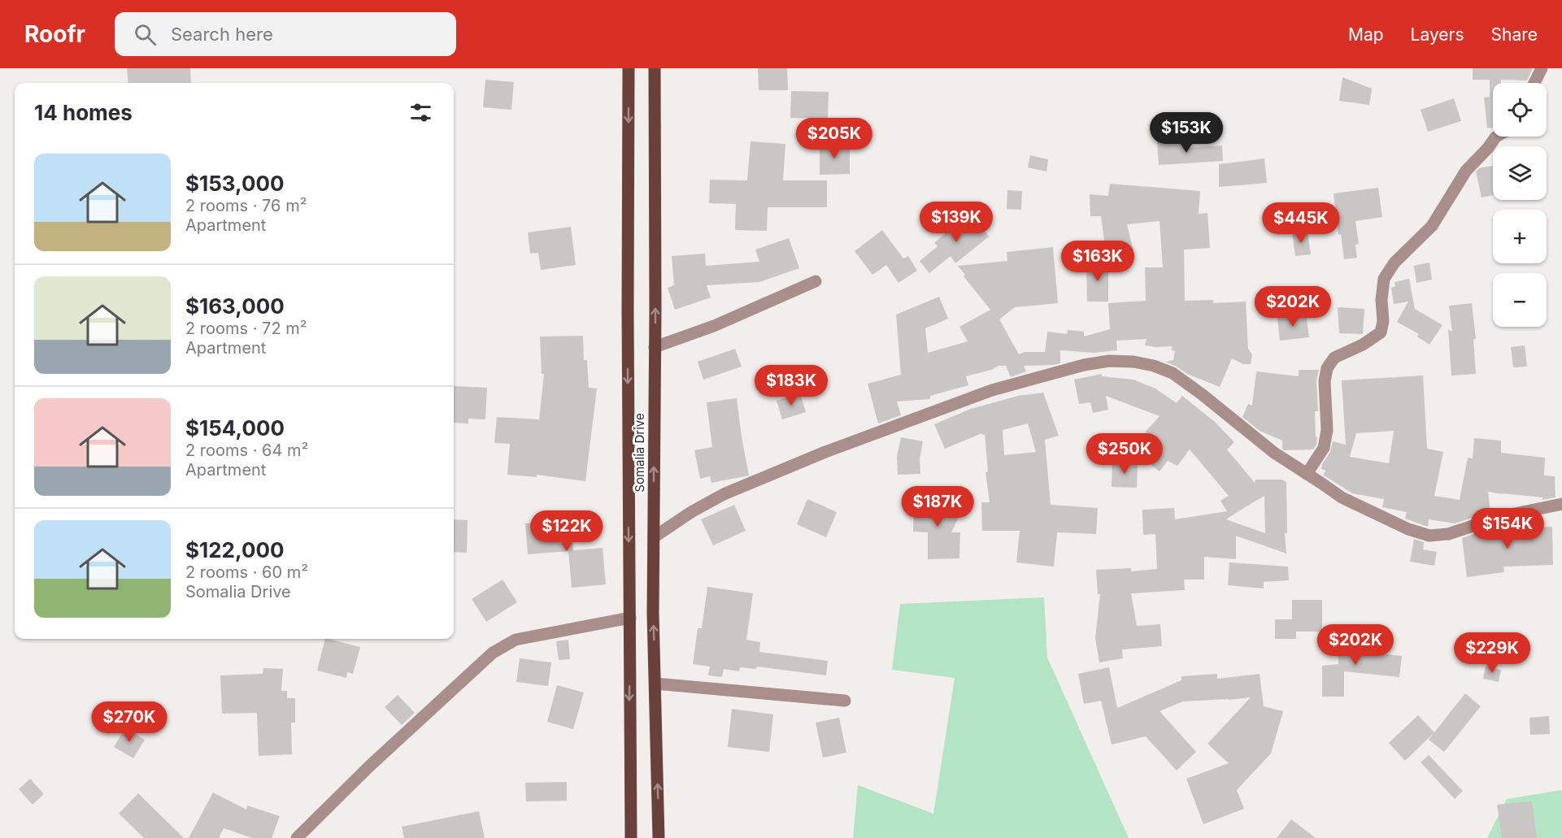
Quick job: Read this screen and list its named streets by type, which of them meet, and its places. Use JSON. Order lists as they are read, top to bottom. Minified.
{"streets":{"main road":["Somalia Drive"]},"page":{"header":"Roofr","search":"Search here","nav":["Map","Layers","Share"],"map_buttons":["+","−"],"heading":"14 homes","price":["$153K","$205K","$139K","$445K","$163K","$202K","$183K","$250K","$187K","$154K","$122K","$202K","$229K","$270K"],"list":[{"name":"$153,000","note":"2 rooms · 76 m² · Apartment"},{"name":"$163,000","note":"2 rooms · 72 m² · Apartment"},{"name":"$154,000","note":"2 rooms · 64 m² · Apartment"},{"name":"$122,000","note":"2 rooms · 60 m² · Somalia Drive"}]}}
